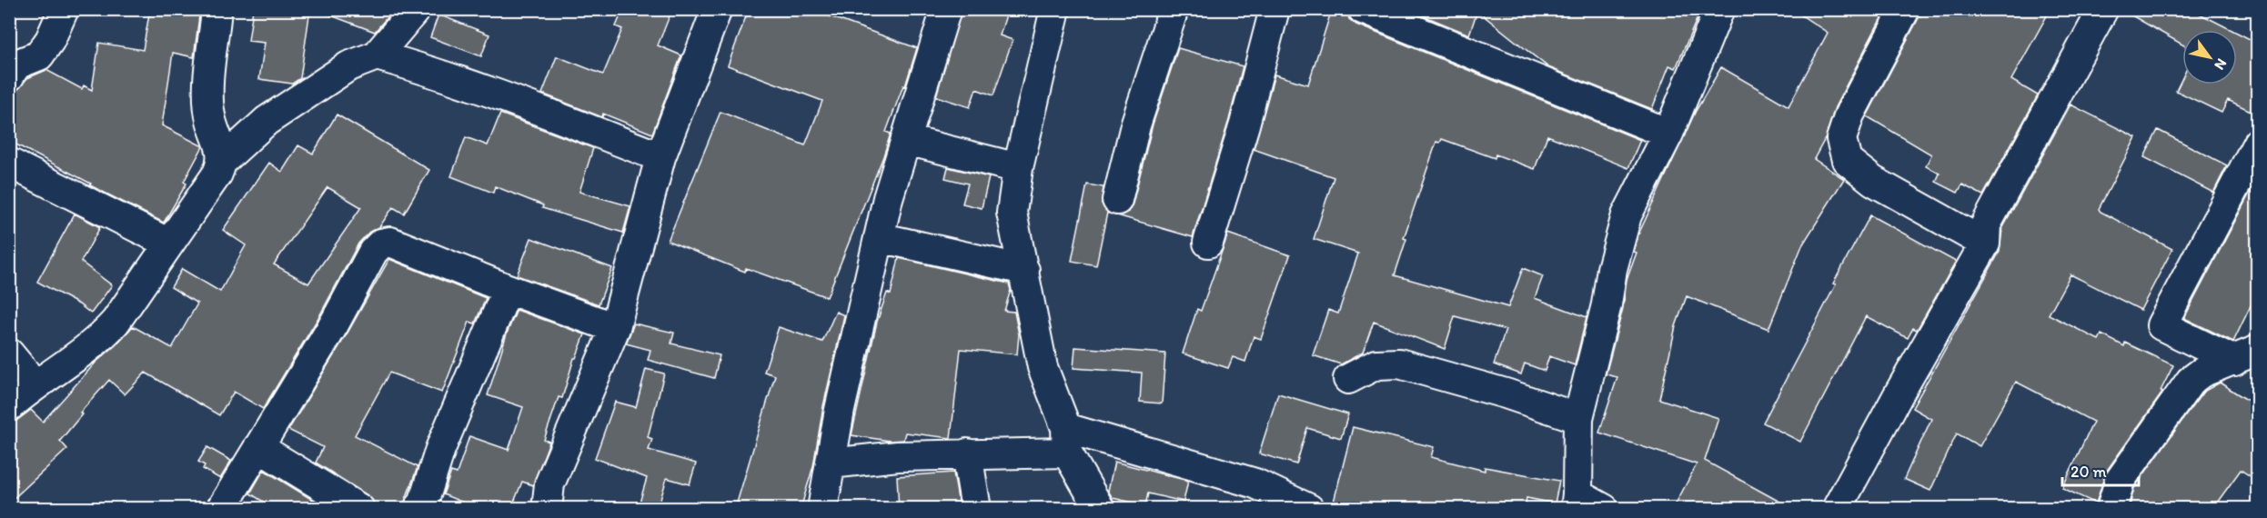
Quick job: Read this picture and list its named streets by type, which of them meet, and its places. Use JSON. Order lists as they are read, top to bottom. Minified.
{"scale_bar":"20 m","north":"bottom right"}
